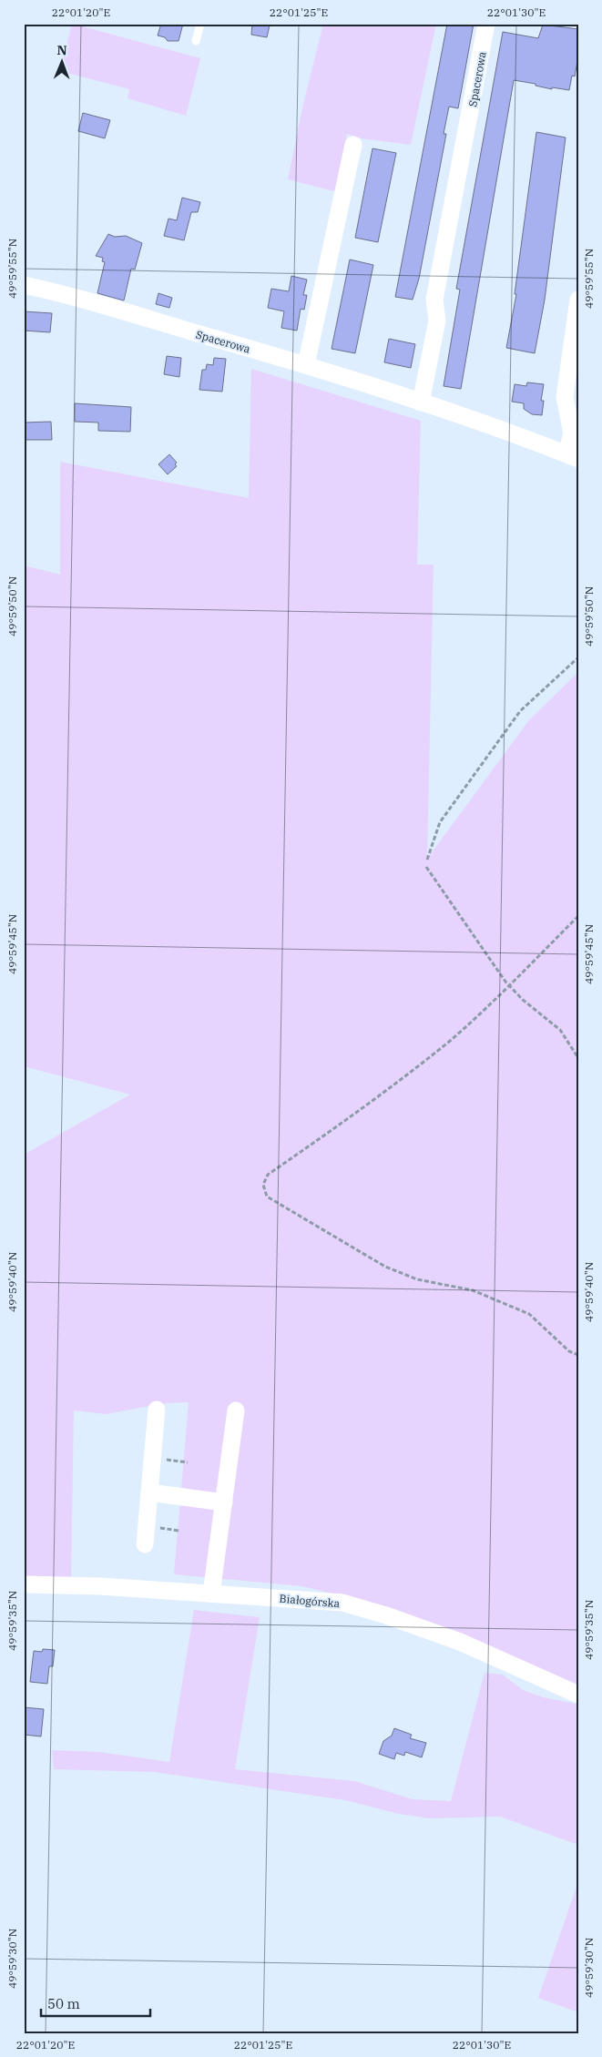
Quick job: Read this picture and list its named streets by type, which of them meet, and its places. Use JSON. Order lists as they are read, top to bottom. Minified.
{"streets":{"street":["Spacerowa","Białogórska"]},"scale_bar":"50 m","north":"top","coordinates":["22°01'20\"E","22°01'25\"E","22°01'30\"E","49°59'55\"N","49°59'50\"N","49°59'45\"N","49°59'40\"N","49°59'35\"N","49°59'30\"N"]}
